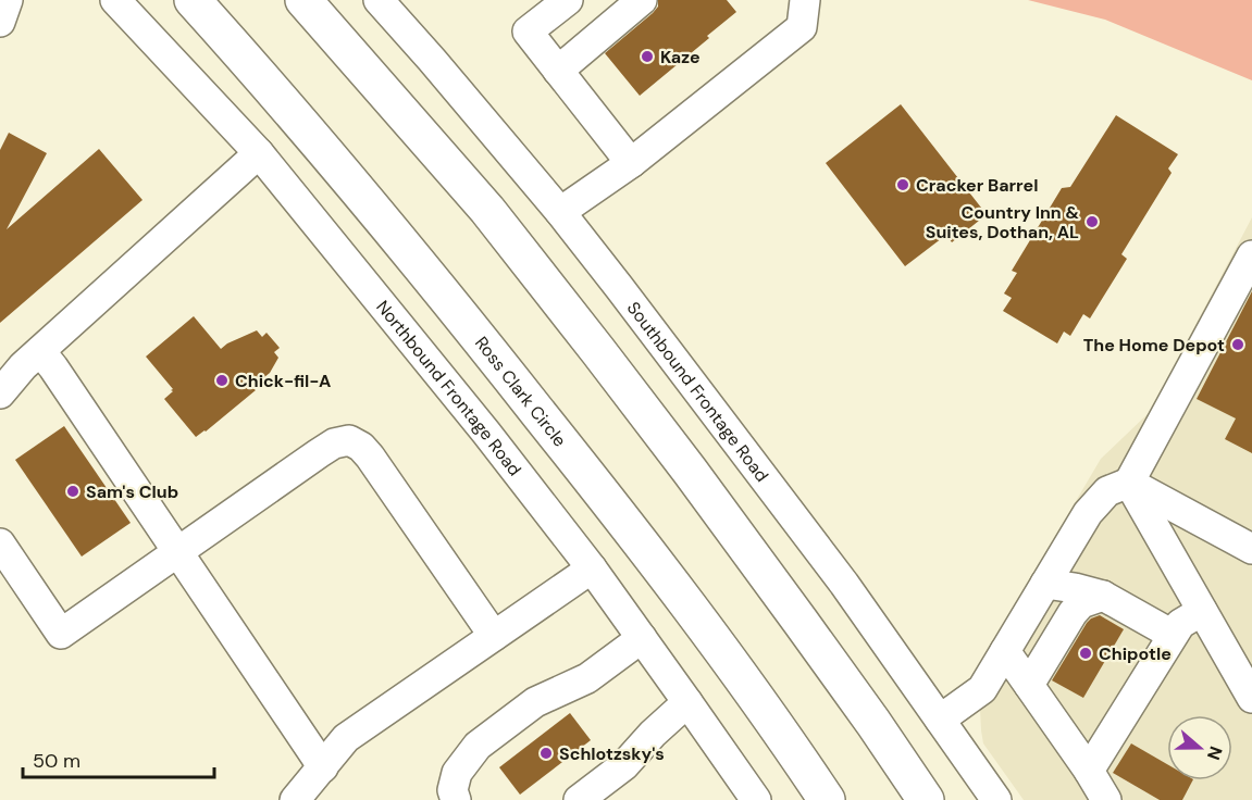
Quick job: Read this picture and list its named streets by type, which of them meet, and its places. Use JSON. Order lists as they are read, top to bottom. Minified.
{"streets":{"highway":["Ross Clark Circle"],"street":["Northbound Frontage Road","Southbound Frontage Road"]},"places":["Kaze","Cracker Barrel","Country Inn & Suites, Dothan, AL","The Home Depot","Chick-fil-A","Sam's Club","Chipotle","Schlotzsky's"],"scale_bar":"50 m","north":"right"}
